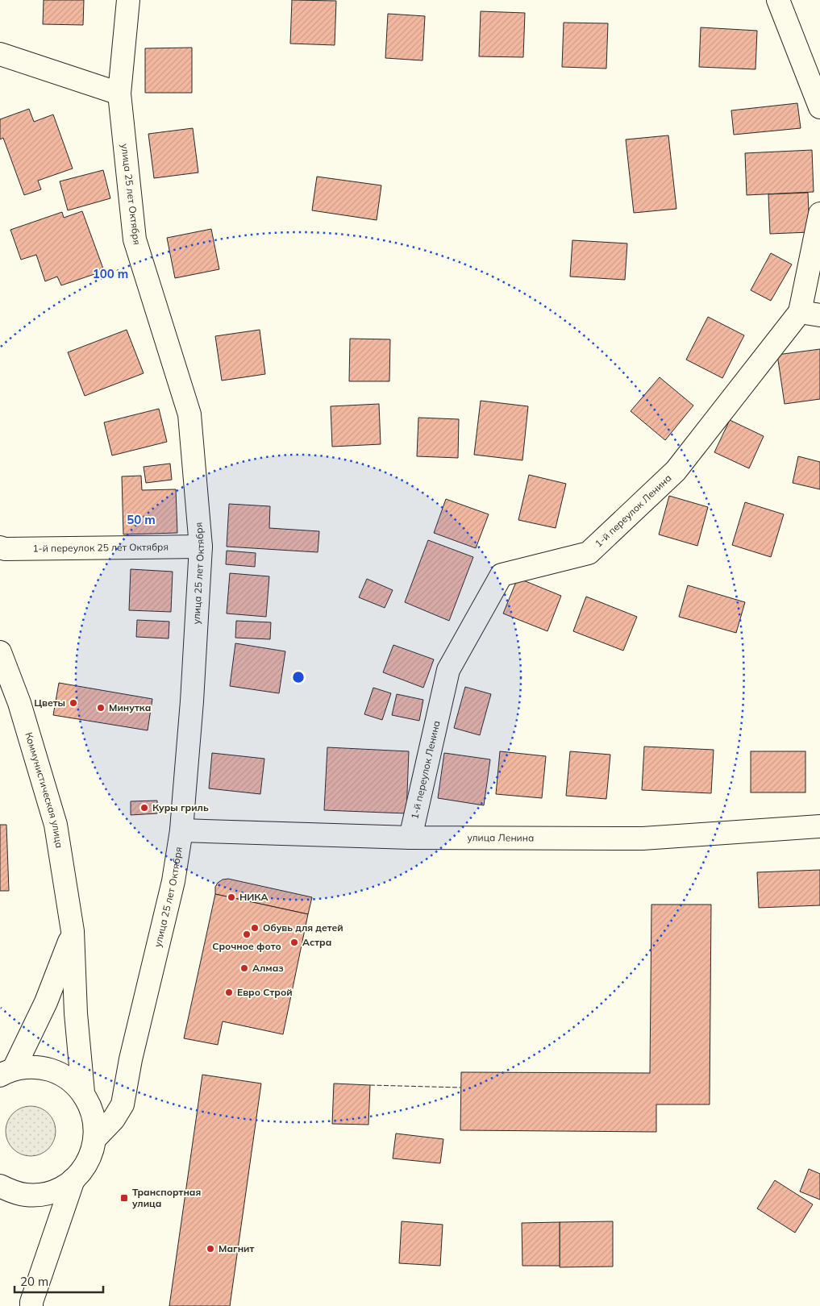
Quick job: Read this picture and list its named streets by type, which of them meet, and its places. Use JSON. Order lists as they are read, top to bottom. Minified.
{"streets":{"street":["улица 25 лет Октября","1-й переулок Ленина","1-й переулок 25 лет Октября","Коммунистическая улица","улица Ленина"]},"crossings":[["улица 25 лет Октября","1-й переулок 25 лет Октября"],["улица 25 лет Октября","улица Ленина"],["1-й переулок Ленина","улица Ленина"]],"places":{"other":["Цветы","Минутка","Куры гриль","НИКА","Обувь для детей","Срочное фото","Астра","Алмаз","Евро Строй","Магнит"],"transit":["Транспортная улица"]},"scale_bar":"20 m","rings":["100 m","50 m"]}
